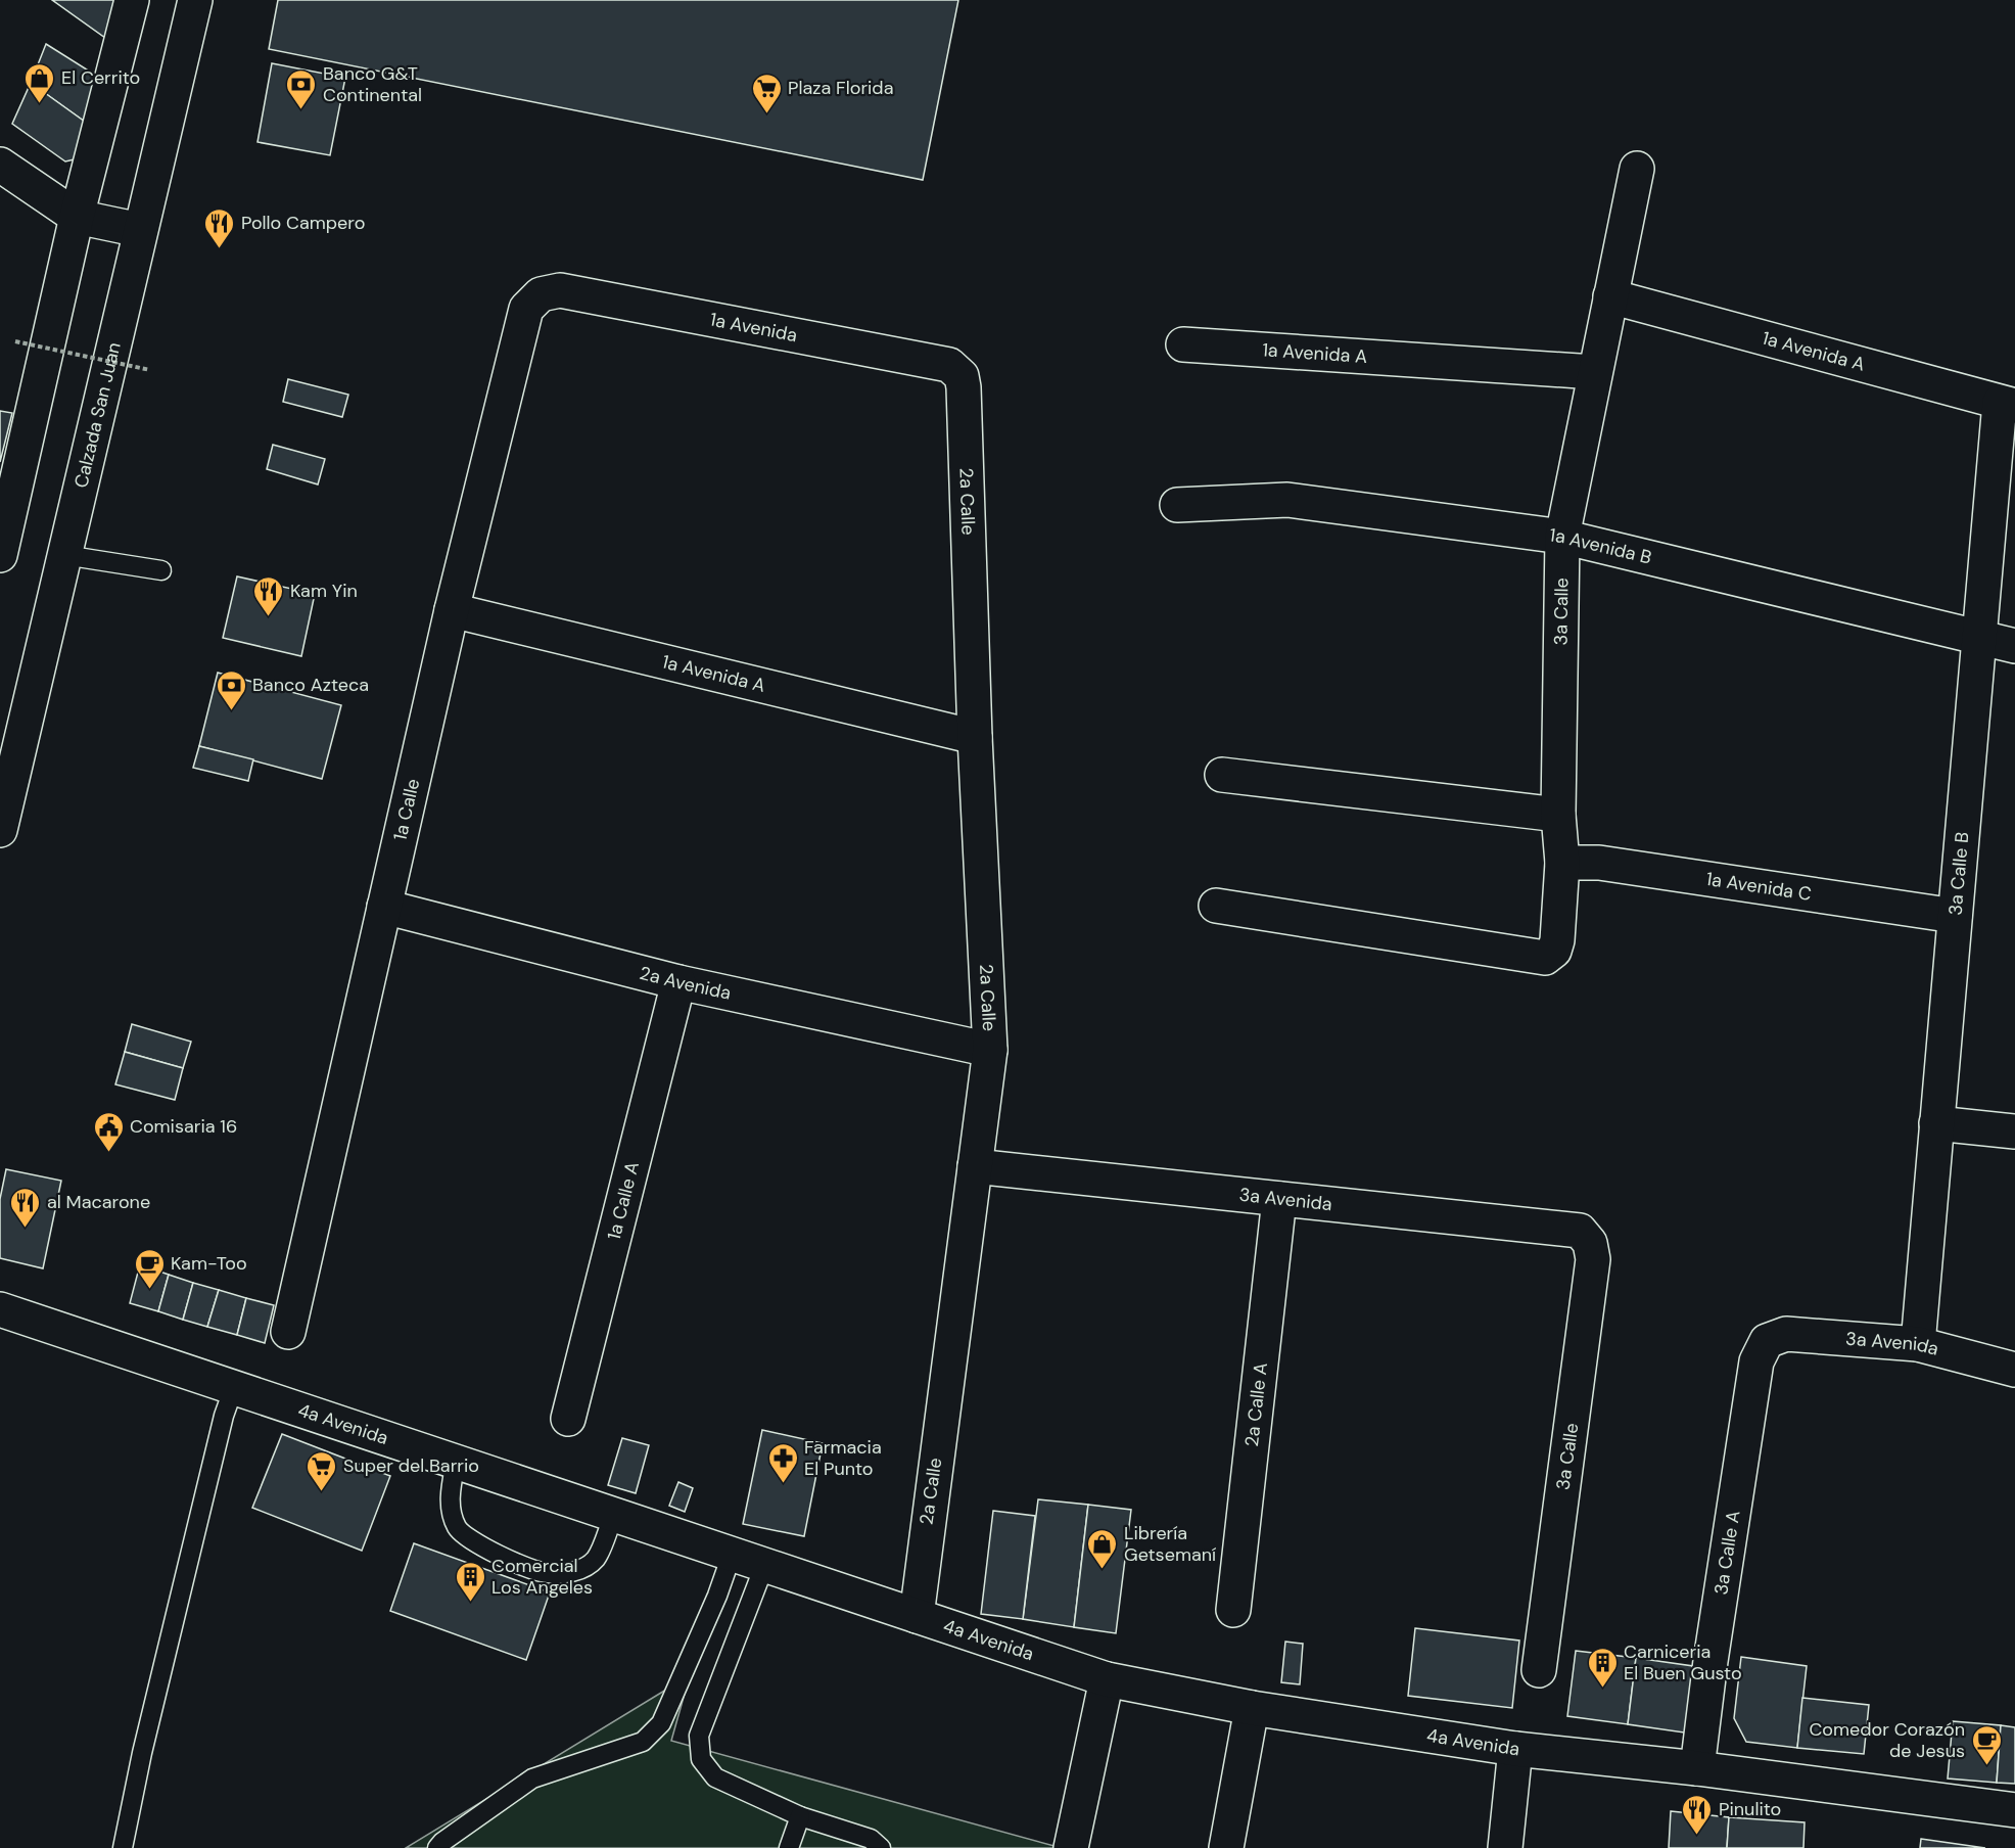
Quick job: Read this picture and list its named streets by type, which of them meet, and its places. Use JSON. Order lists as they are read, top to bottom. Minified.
{"streets":{"street":["1a Avenida","1a Avenida A","Calzada San Juan","2a Calle","1a Avenida B","3a Calle","1a Calle","3a Calle B","1a Avenida C","2a Avenida","1a Calle A","3a Avenida","2a Calle A","4a Avenida","3a Calle A"]},"crossings":[["1a Avenida","2a Calle"],["1a Avenida","1a Calle"],["1a Avenida A","2a Calle"],["1a Avenida A","3a Calle"],["1a Avenida A","1a Calle"],["1a Avenida A","3a Calle B"],["2a Calle","2a Avenida"],["2a Calle","3a Avenida"],["2a Calle","4a Avenida"],["1a Avenida B","3a Calle"],["1a Avenida B","3a Calle B"],["3a Calle","1a Avenida C"],["3a Calle","3a Avenida"],["1a Calle","2a Avenida"],["3a Calle B","1a Avenida C"],["3a Calle B","3a Avenida"],["2a Avenida","1a Calle A"],["3a Avenida","2a Calle A"],["3a Avenida","3a Calle A"],["4a Avenida","3a Calle A"]],"places":{"shop":["El Cerrito","Librería Getsemaní"],"bank":["Banco G&T Continental","Banco Azteca"],"supermarket":["Plaza Florida","Super del Barrio"],"restaurant":["Pollo Campero","Kam Yin","al Macarone","Pinulito"],"public building":["Comisaria 16"],"cafe":["Kam-Too","Comedor Corazón de Jesus"],"pharmacy":["Farmacia El Punto"],"building":["Comercial Los Angeles","Carniceria El Buen Gusto"]}}
